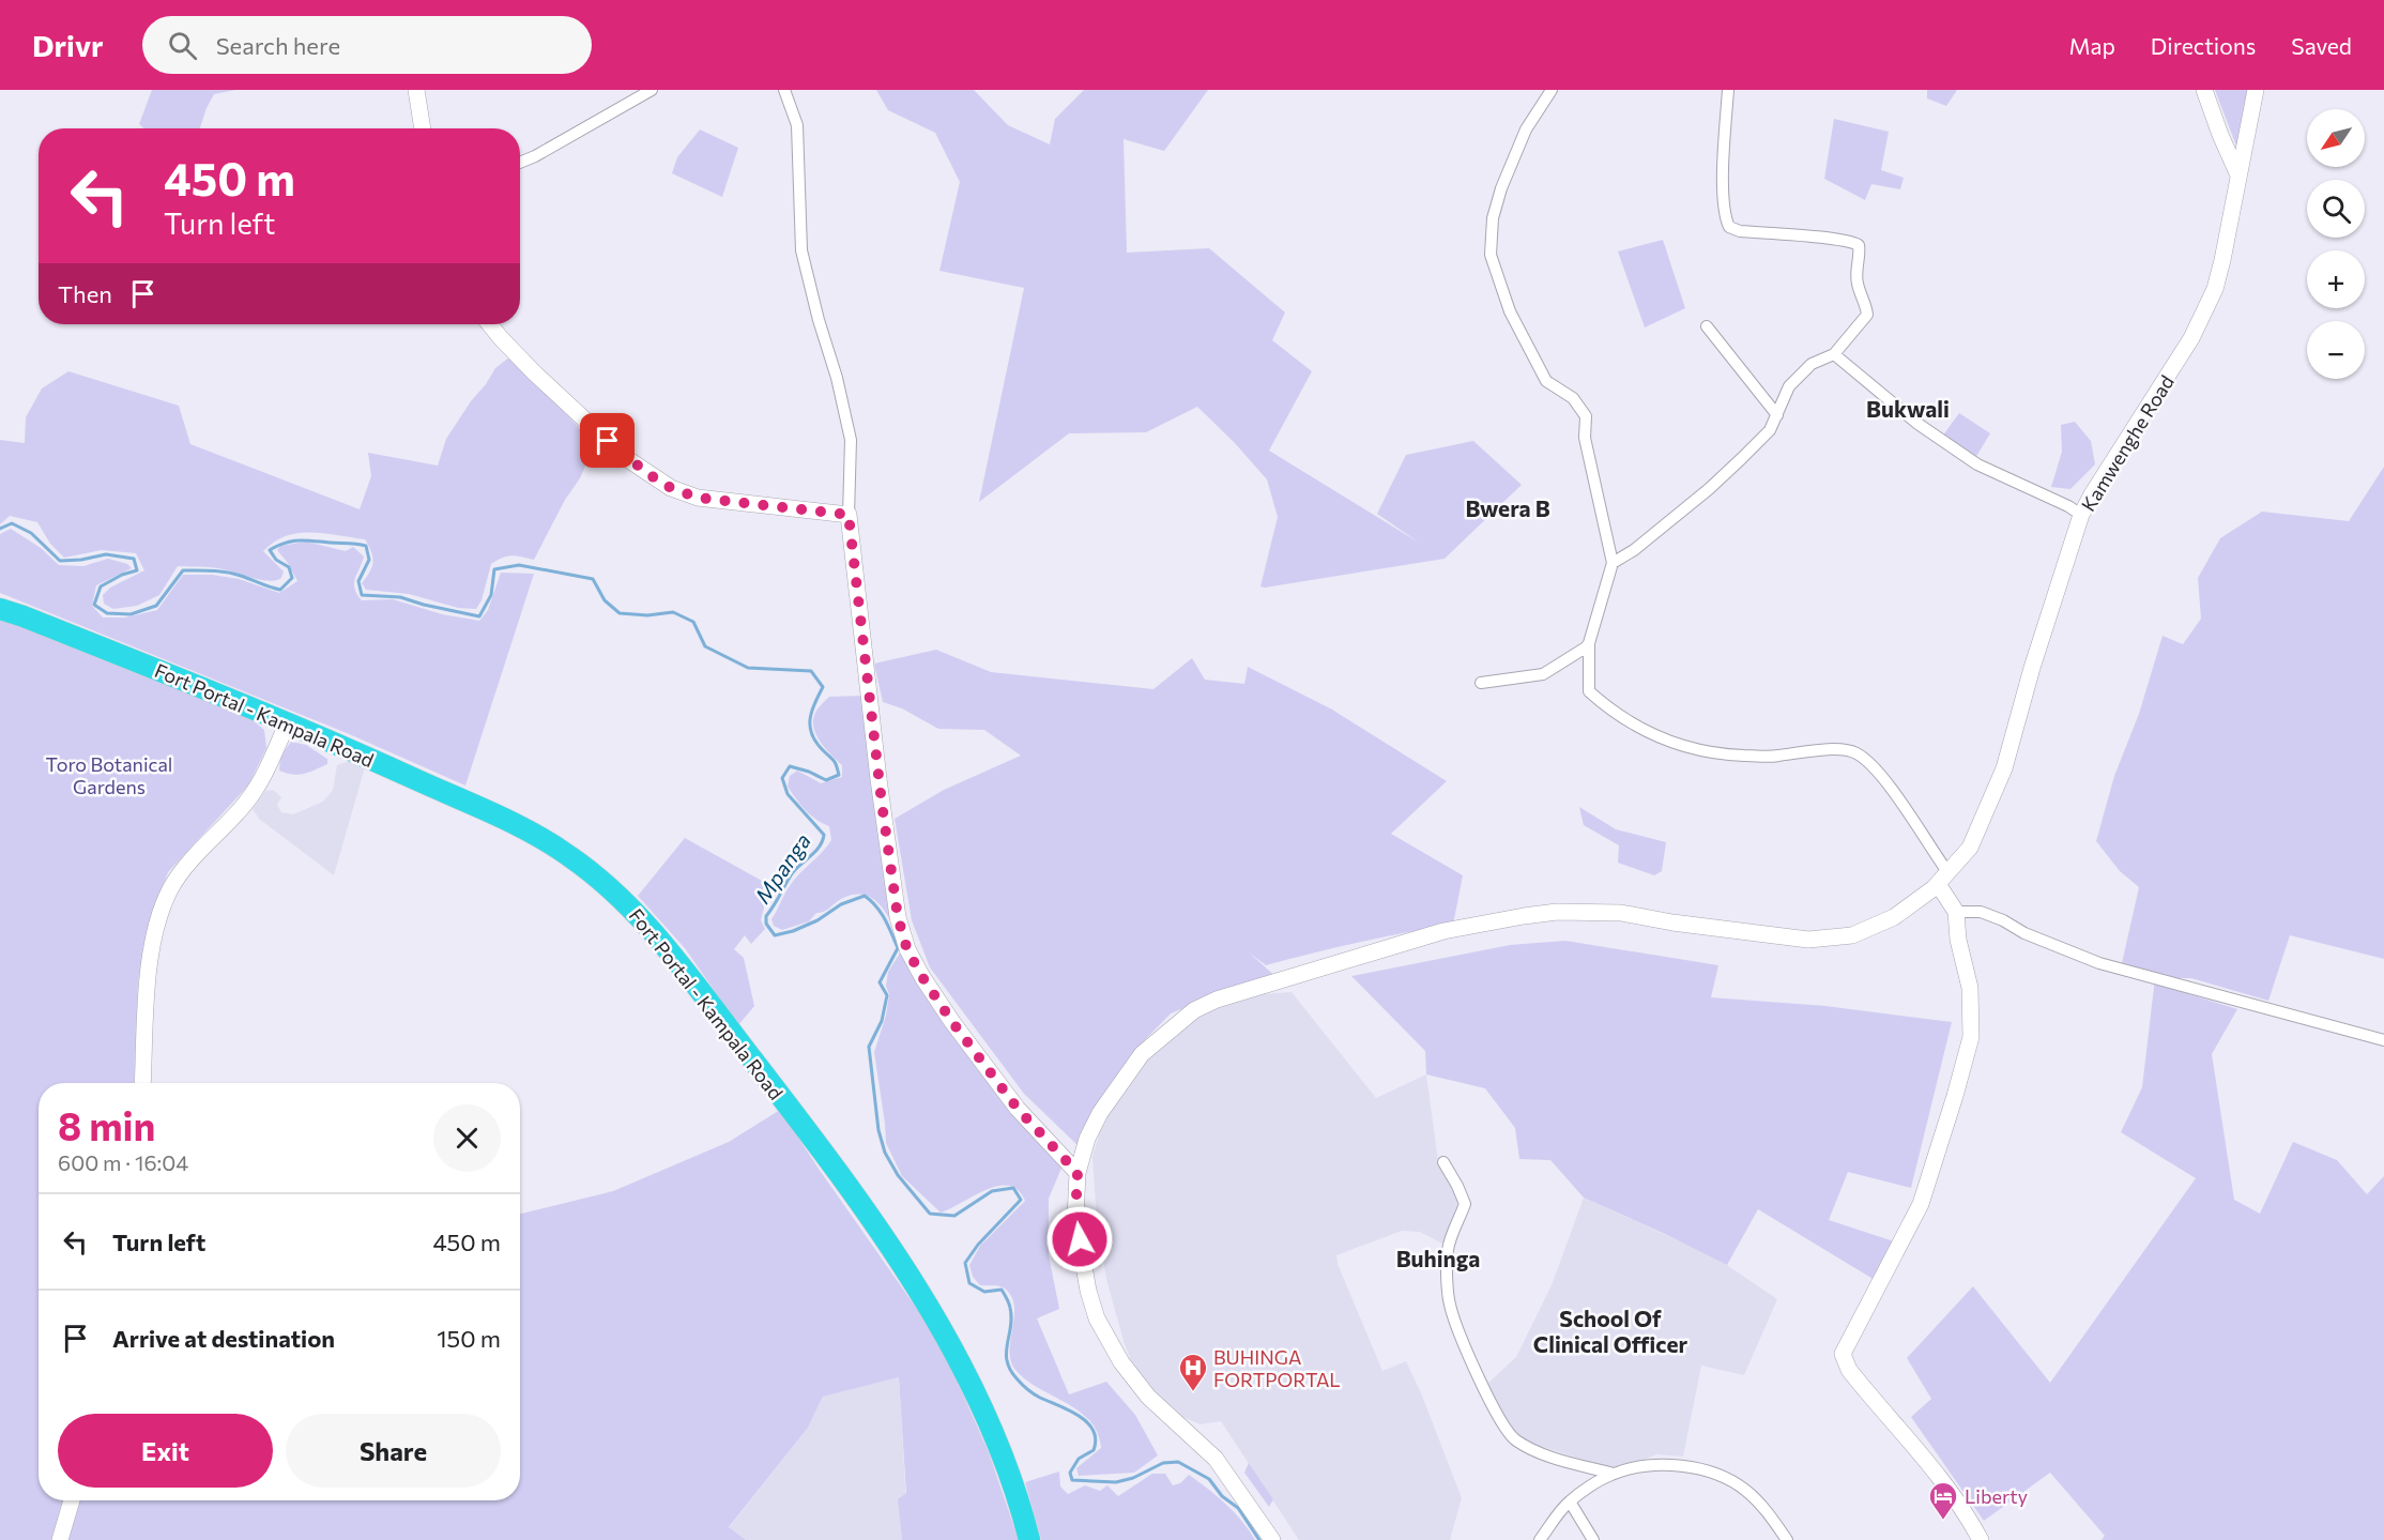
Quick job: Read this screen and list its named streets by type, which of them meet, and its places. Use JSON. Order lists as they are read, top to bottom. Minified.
{"streets":{"highway":["Fort Portal - Kampala Road"],"main road":["Kamwenghe Road"]},"districts":["Bukwali","Bwera B","Buhinga","School Of Clinical Officer"],"water":["Mpanga"],"parks":["Toro Botanical Gardens"],"places":{"hospital":["BUHINGA FORTPORTAL"],"hotel":["Liberty"]},"north":"bottom left","page":{"header":"Drivr","search":"Search here","nav":["Map","Directions","Saved"],"map_buttons":["+","−"],"turn":["450 m","Turn left"],"then":"Then","heading":["8 min","600 m · 16:04"],"list":[{"name":"Turn left","value":"450 m"},{"name":"Arrive at destination","value":"150 m"}],"buttons":["Exit","Share"]}}
